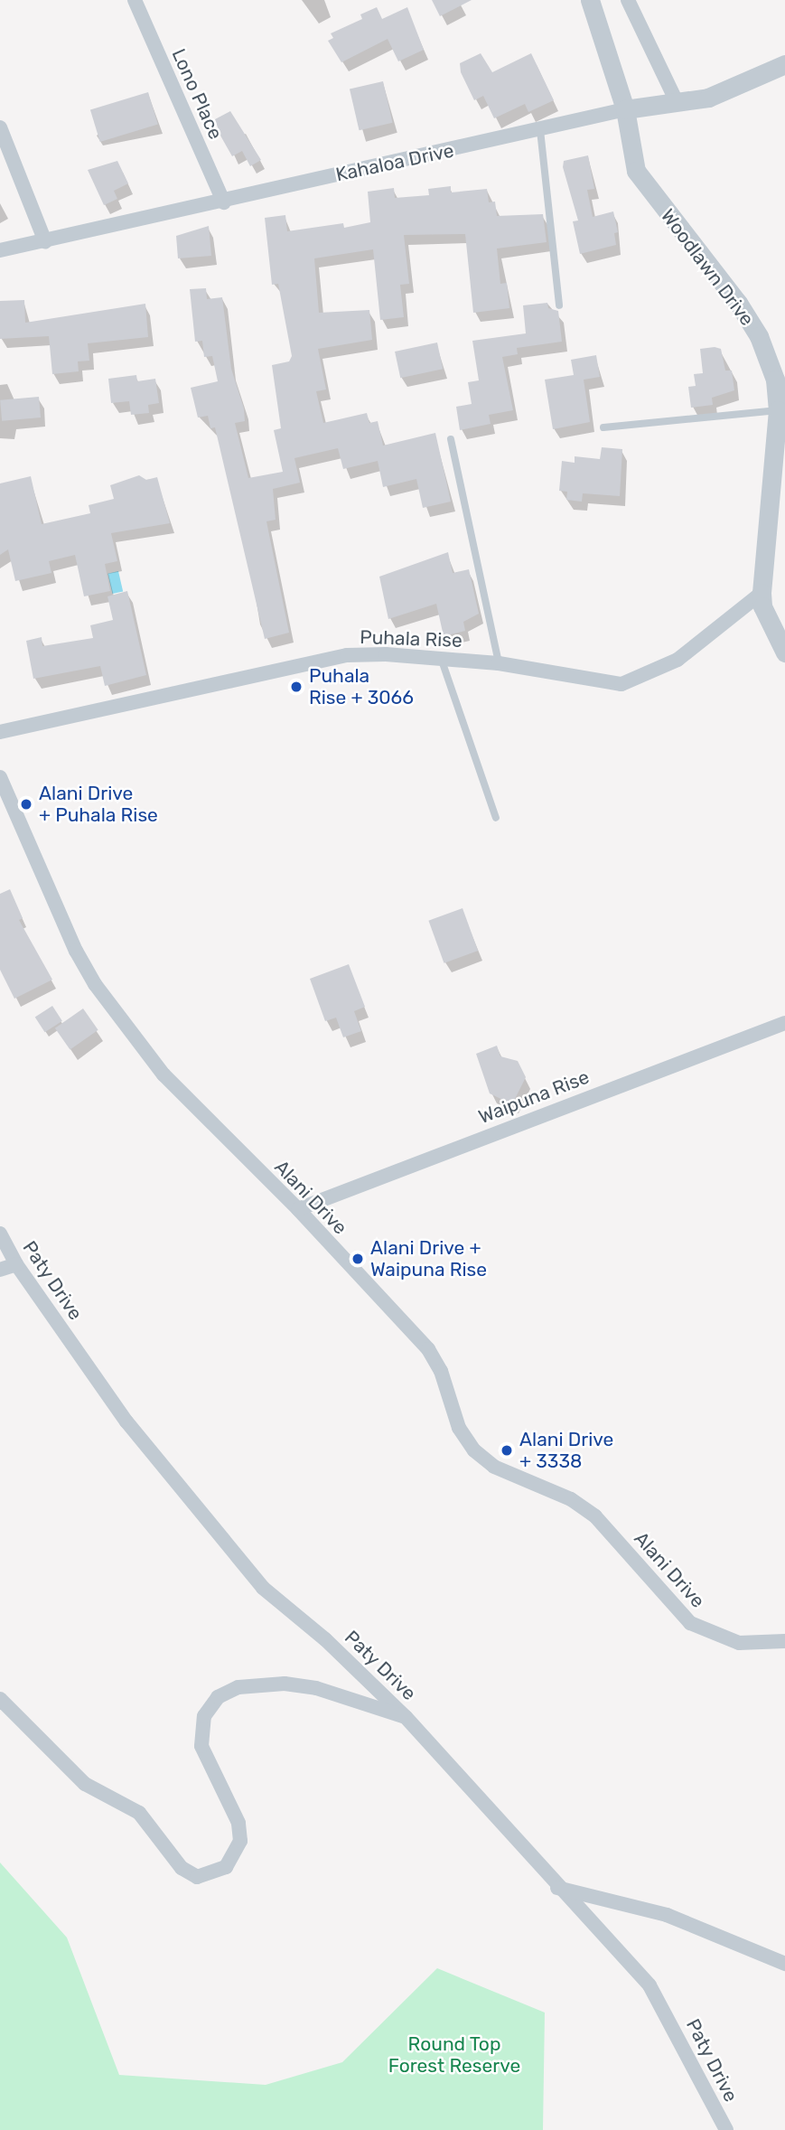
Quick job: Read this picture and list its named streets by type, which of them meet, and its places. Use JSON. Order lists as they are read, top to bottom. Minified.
{"streets":{"street":["Lono Place","Kahaloa Drive","Woodlawn Drive","Puhala Rise","Waipuna Rise","Alani Drive","Paty Drive"]},"crossings":[["Lono Place","Kahaloa Drive"],["Kahaloa Drive","Woodlawn Drive"],["Woodlawn Drive","Puhala Rise"],["Waipuna Rise","Alani Drive"]],"parks":["Round Top Forest Reserve"],"places":["Puhala Rise + 3066","Alani Drive + Puhala Rise","Alani Drive + Waipuna Rise","Alani Drive + 3338"]}
